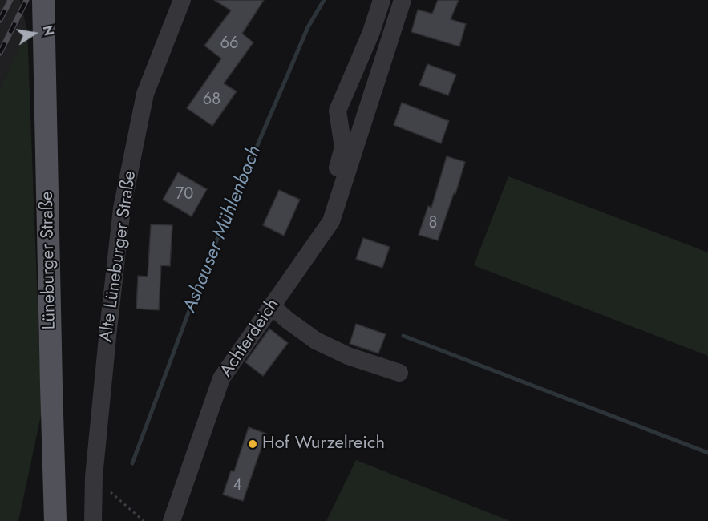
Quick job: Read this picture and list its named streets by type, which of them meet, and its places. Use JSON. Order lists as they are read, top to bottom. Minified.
{"streets":{"main road":["Lüneburger Straße"],"street":["Alte Lüneburger Straße","Achterdeich"]},"water":["Ashauser Mühlenbach"],"places":["Hof Wurzelreich"],"house_numbers":["66","68","70","8","4"],"north":"right"}
